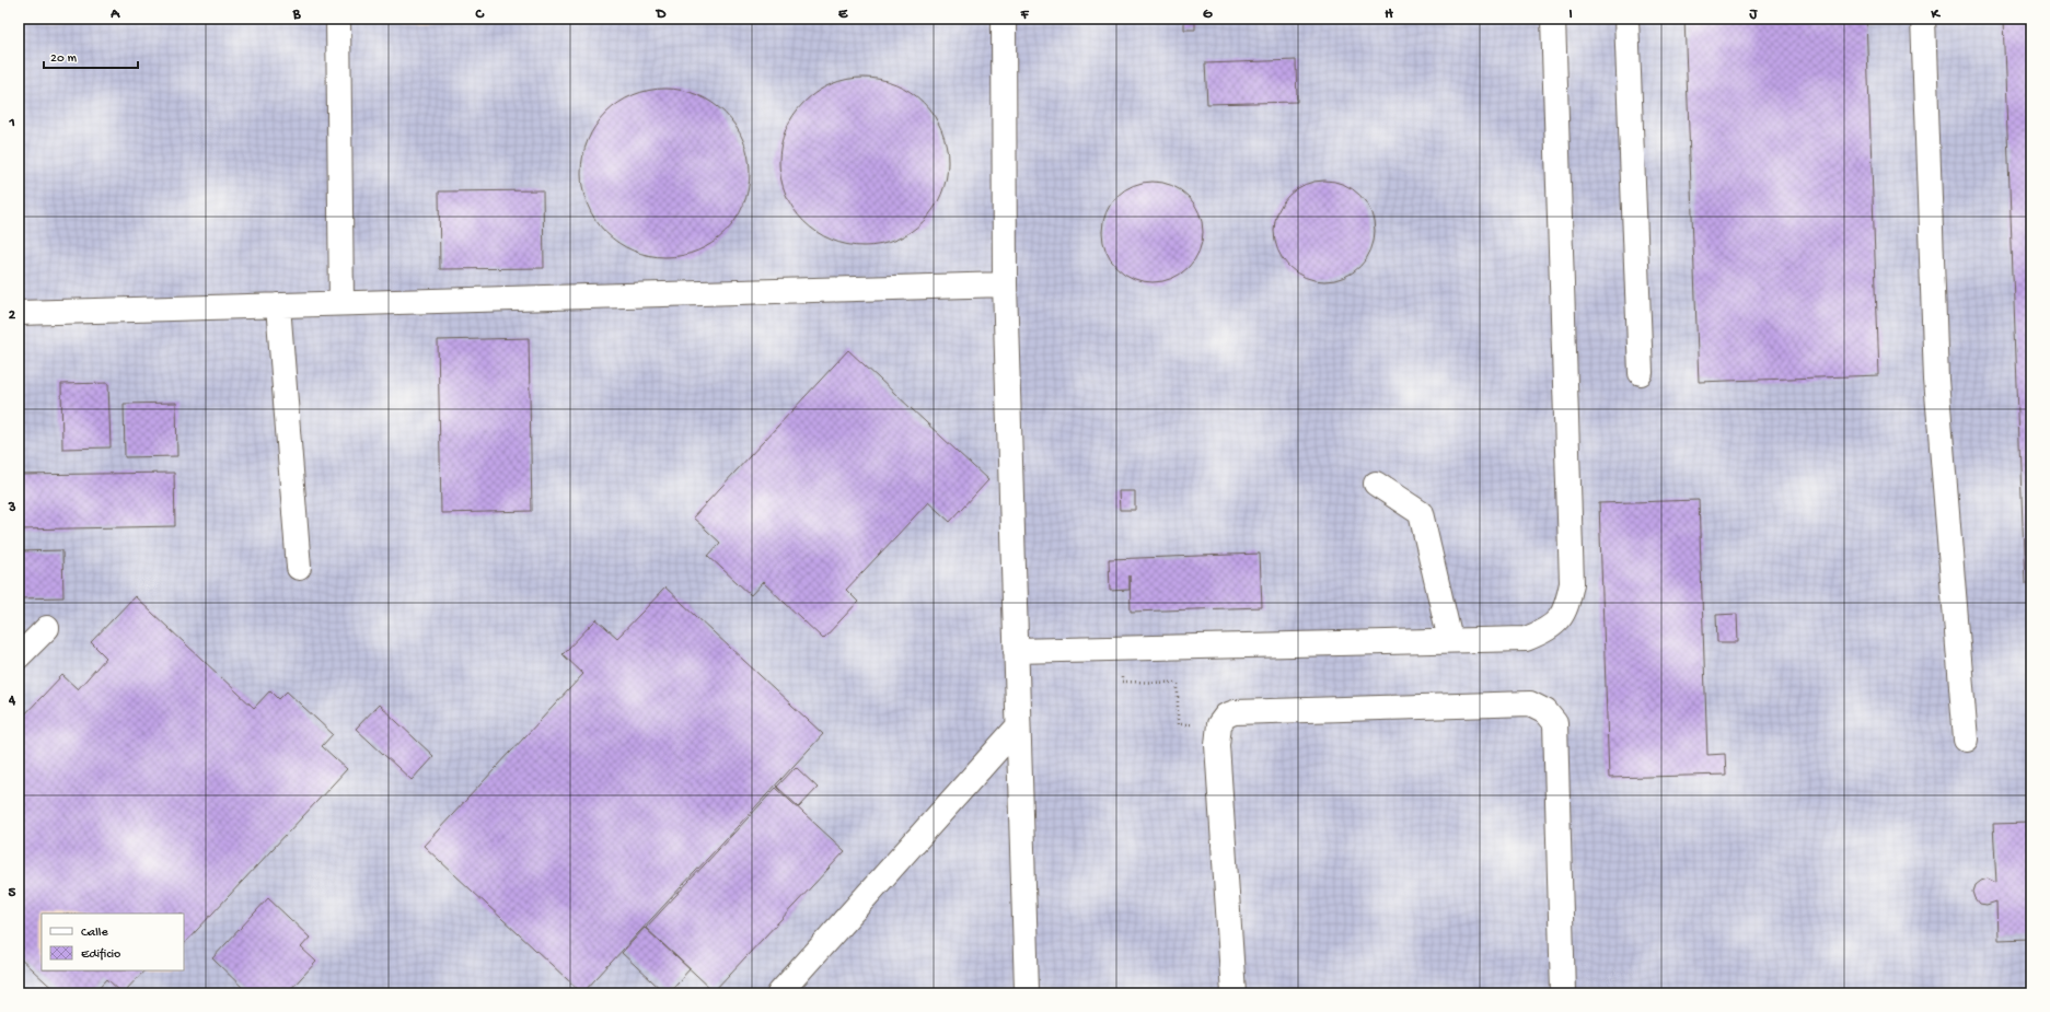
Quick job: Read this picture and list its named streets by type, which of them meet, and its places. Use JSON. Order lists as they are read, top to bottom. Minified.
{"legend":["Calle","Edificio"],"scale_bar":"20 m","grid":{"columns":["A","B","C","D","E","F","G","H","I","J","K"],"rows":["1","2","3","4","5"]}}
